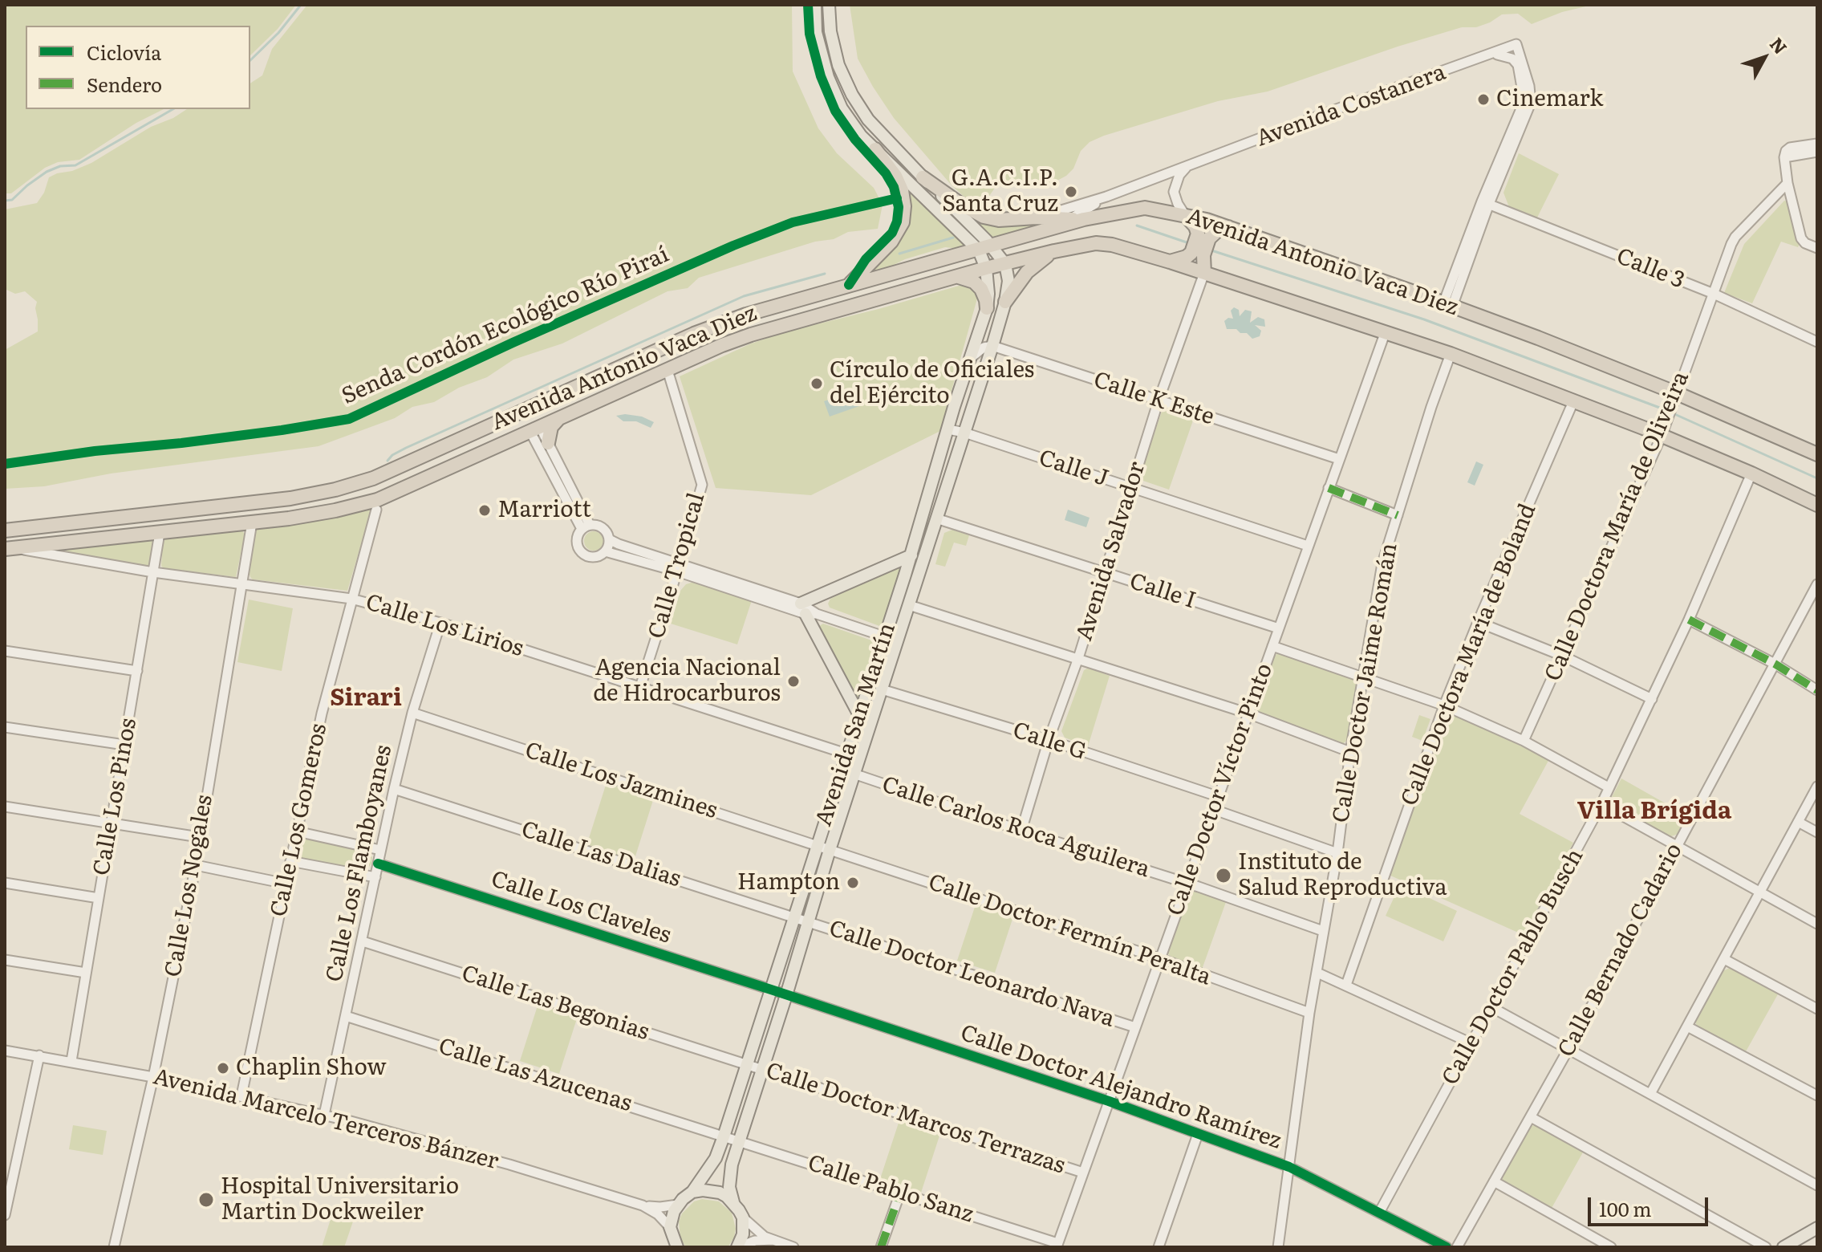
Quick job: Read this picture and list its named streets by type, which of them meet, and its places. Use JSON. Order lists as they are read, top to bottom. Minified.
{"streets":{"highway":["Avenida Antonio Vaca Diez"],"main road":["Avenida San Martín"],"street":["Avenida Costanera","Calle 3","Calle K Este","Calle J","Calle Doctora María de Oliveira","Avenida Salvador","Calle Tropical","Calle I","Calle Los Lirios","Calle Doctora María de Boland","Calle Doctor Jaime Román","Calle G","Calle Los Jazmines","Calle Doctor Víctor Pinto","Calle Los Pinos","Calle Los Gomeros","Calle Carlos Roca Aguilera","Calle Las Dalias","Calle Los Flamboyanes","Calle Los Nogales","Calle Los Claveles","Calle Doctor Fermín Peralta","Calle Bernado Cadario","Calle Doctor Pablo Busch","Calle Doctor Leonardo Nava","Calle Las Begonias","Calle Las Azucenas","Calle Doctor Alejandro Ramírez","Calle Doctor Marcos Terrazas","Avenida Marcelo Terceros Bánzer","Calle Pablo Sanz"],"cycle path":["Senda Cordón Ecológico Río Piraí"]},"crossings":[["Avenida Costanera","Calle 3"],["Avenida Antonio Vaca Diez","Calle Doctora María de Oliveira"],["Avenida Antonio Vaca Diez","Avenida Salvador"],["Avenida Antonio Vaca Diez","Calle Tropical"],["Avenida Antonio Vaca Diez","Calle Los Lirios"],["Avenida Antonio Vaca Diez","Calle Doctora María de Boland"],["Avenida Antonio Vaca Diez","Calle Doctor Jaime Román"],["Avenida Antonio Vaca Diez","Avenida San Martín"],["Avenida Antonio Vaca Diez","Calle Doctor Víctor Pinto"],["Avenida Antonio Vaca Diez","Calle Los Pinos"],["Avenida Antonio Vaca Diez","Calle Los Nogales"],["Avenida Antonio Vaca Diez","Calle Doctor Pablo Busch"],["Calle 3","Calle Doctora María de Oliveira"],["Calle K Este","Avenida Salvador"],["Calle K Este","Avenida San Martín"],["Calle K Este","Calle Doctor Víctor Pinto"],["Calle J","Avenida Salvador"],["Calle J","Avenida San Martín"],["Calle J","Calle Doctor Víctor Pinto"],["Avenida Salvador","Calle I"],["Avenida Salvador","Calle G"],["Avenida Salvador","Calle Carlos Roca Aguilera"],["Calle Tropical","Calle Los Lirios"],["Calle I","Avenida San Martín"],["Calle I","Calle Doctor Víctor Pinto"],["Calle Los Lirios","Avenida San Martín"],["Calle Los Lirios","Calle Los Pinos"],["Calle Los Lirios","Calle Los Gomeros"],["Calle Los Lirios","Calle Los Flamboyanes"],["Calle Los Lirios","Calle Los Nogales"],["Calle Doctor Jaime Román","Calle Carlos Roca Aguilera"],["Calle Doctor Jaime Román","Calle Doctor Fermín Peralta"],["Calle Doctor Jaime Román","Calle Doctor Alejandro Ramírez"],["Avenida San Martín","Calle G"],["Avenida San Martín","Calle Los Jazmines"],["Avenida San Martín","Calle Carlos Roca Aguilera"],["Avenida San Martín","Calle Las Dalias"],["Avenida San Martín","Calle Los Claveles"],["Avenida San Martín","Calle Doctor Fermín Peralta"],["Avenida San Martín","Calle Doctor Leonardo Nava"],["Avenida San Martín","Calle Las Begonias"],["Avenida San Martín","Calle Las Azucenas"],["Avenida San Martín","Calle Doctor Alejandro Ramírez"],["Avenida San Martín","Calle Doctor Marcos Terrazas"],["Avenida San Martín","Avenida Marcelo Terceros Bánzer"],["Avenida San Martín","Calle Pablo Sanz"],["Calle G","Calle Doctor Víctor Pinto"],["Calle Los Jazmines","Calle Los Flamboyanes"],["Calle Los Jazmines","Calle Doctor Fermín Peralta"],["Calle Doctor Víctor Pinto","Calle Carlos Roca Aguilera"],["Calle Doctor Víctor Pinto","Calle Doctor Fermín Peralta"],["Calle Doctor Víctor Pinto","Calle Doctor Leonardo Nava"],["Calle Doctor Víctor Pinto","Calle Doctor Alejandro Ramírez"],["Calle Doctor Víctor Pinto","Calle Doctor Marcos Terrazas"],["Calle Doctor Víctor Pinto","Calle Pablo Sanz"],["Calle Los Pinos","Avenida Marcelo Terceros Bánzer"],["Calle Los Gomeros","Avenida Marcelo Terceros Bánzer"],["Calle Las Dalias","Calle Los Flamboyanes"],["Calle Las Dalias","Calle Doctor Leonardo Nava"],["Calle Los Flamboyanes","Calle Los Claveles"],["Calle Los Flamboyanes","Calle Las Begonias"],["Calle Los Flamboyanes","Calle Las Azucenas"],["Calle Los Flamboyanes","Avenida Marcelo Terceros Bánzer"],["Calle Los Nogales","Avenida Marcelo Terceros Bánzer"],["Calle Los Claveles","Calle Doctor Alejandro Ramírez"],["Calle Doctor Pablo Busch","Calle Doctor Alejandro Ramírez"],["Calle Las Begonias","Calle Doctor Marcos Terrazas"],["Calle Las Azucenas","Calle Pablo Sanz"]],"districts":["Sirari","Villa Brígida"],"places":["Cinemark","G.A.C.I.P. Santa Cruz","Círculo de Oficiales del Ejército","Marriott","Agencia Nacional de Hidrocarburos","Instituto de Salud Reproductiva","Hampton","Chaplin Show","Hospital Universitario Martin Dockweiler"],"legend":["Ciclovía","Sendero"],"scale_bar":"100 m","north":"top right"}
